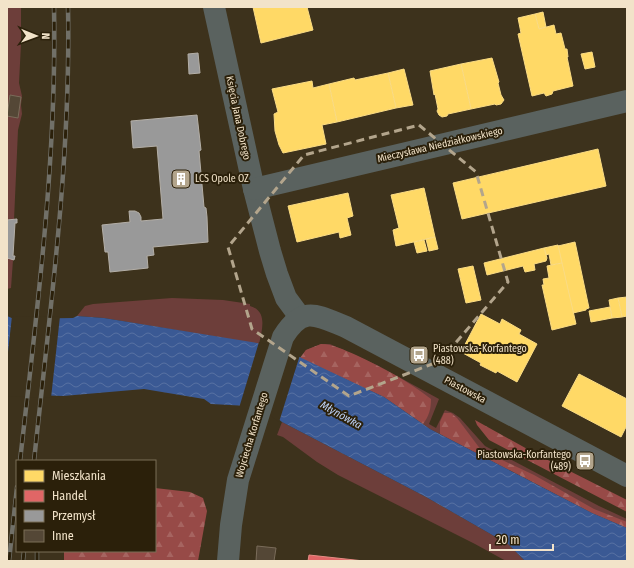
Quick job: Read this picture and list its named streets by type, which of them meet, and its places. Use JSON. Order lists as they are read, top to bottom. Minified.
{"streets":{"street":["Księcia Jana Dobrego","Mieczysława Niedziałkowskiego","Piastowska","Wojciecha Korfantego"]},"crossings":[["Księcia Jana Dobrego","Mieczysława Niedziałkowskiego"],["Księcia Jana Dobrego","Piastowska"],["Księcia Jana Dobrego","Wojciecha Korfantego"],["Piastowska","Wojciecha Korfantego"]],"water":["Młynówka"],"places":{"building":["LCS Opole OZ"],"bus stop":["Piastowska-Korfantego (488)","Piastowska-Korfantego (489)"]},"legend":["Mieszkania","Handel","Przemysł","Inne"],"scale_bar":"20 m","north":"right"}
